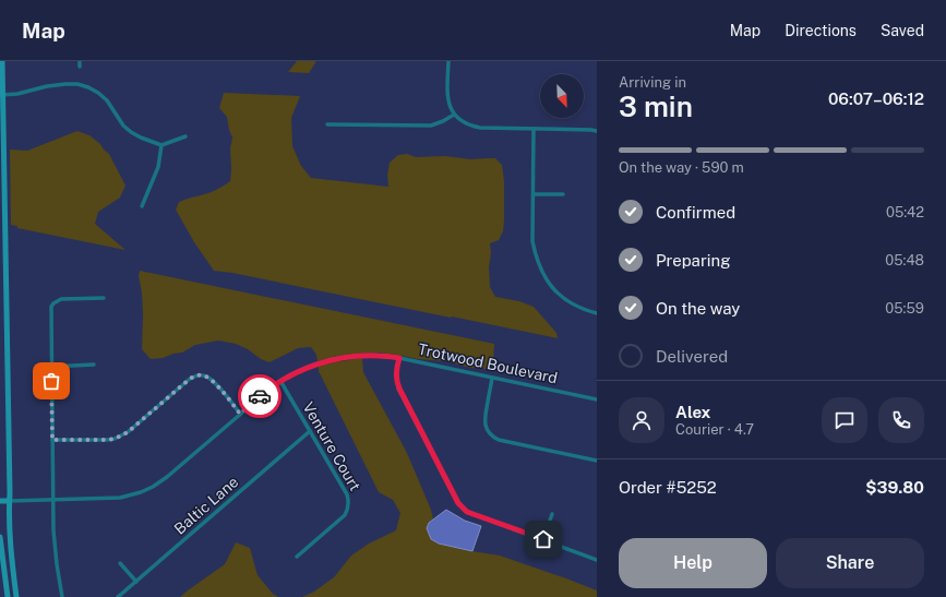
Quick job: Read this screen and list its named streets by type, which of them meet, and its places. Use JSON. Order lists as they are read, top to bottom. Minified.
{"streets":{"main road":["Trotwood Boulevard"],"street":["Venture Court","Baltic Lane"]},"crossings":[["Trotwood Boulevard","Venture Court"],["Venture Court","Baltic Lane"]],"north":"bottom right","page":{"header":"Map","nav":["Map","Directions","Saved"],"heading":["3 min","Arriving in","06:07–06:12"],"panel":["Alex","Courier · 4.7","Order #5252","$39.80"],"bar":"On the way · 590 m","list":[["Confirmed","05:42"],["Preparing","05:48"],["On the way","05:59"],"Delivered"],"buttons":["Help","Share"]}}
